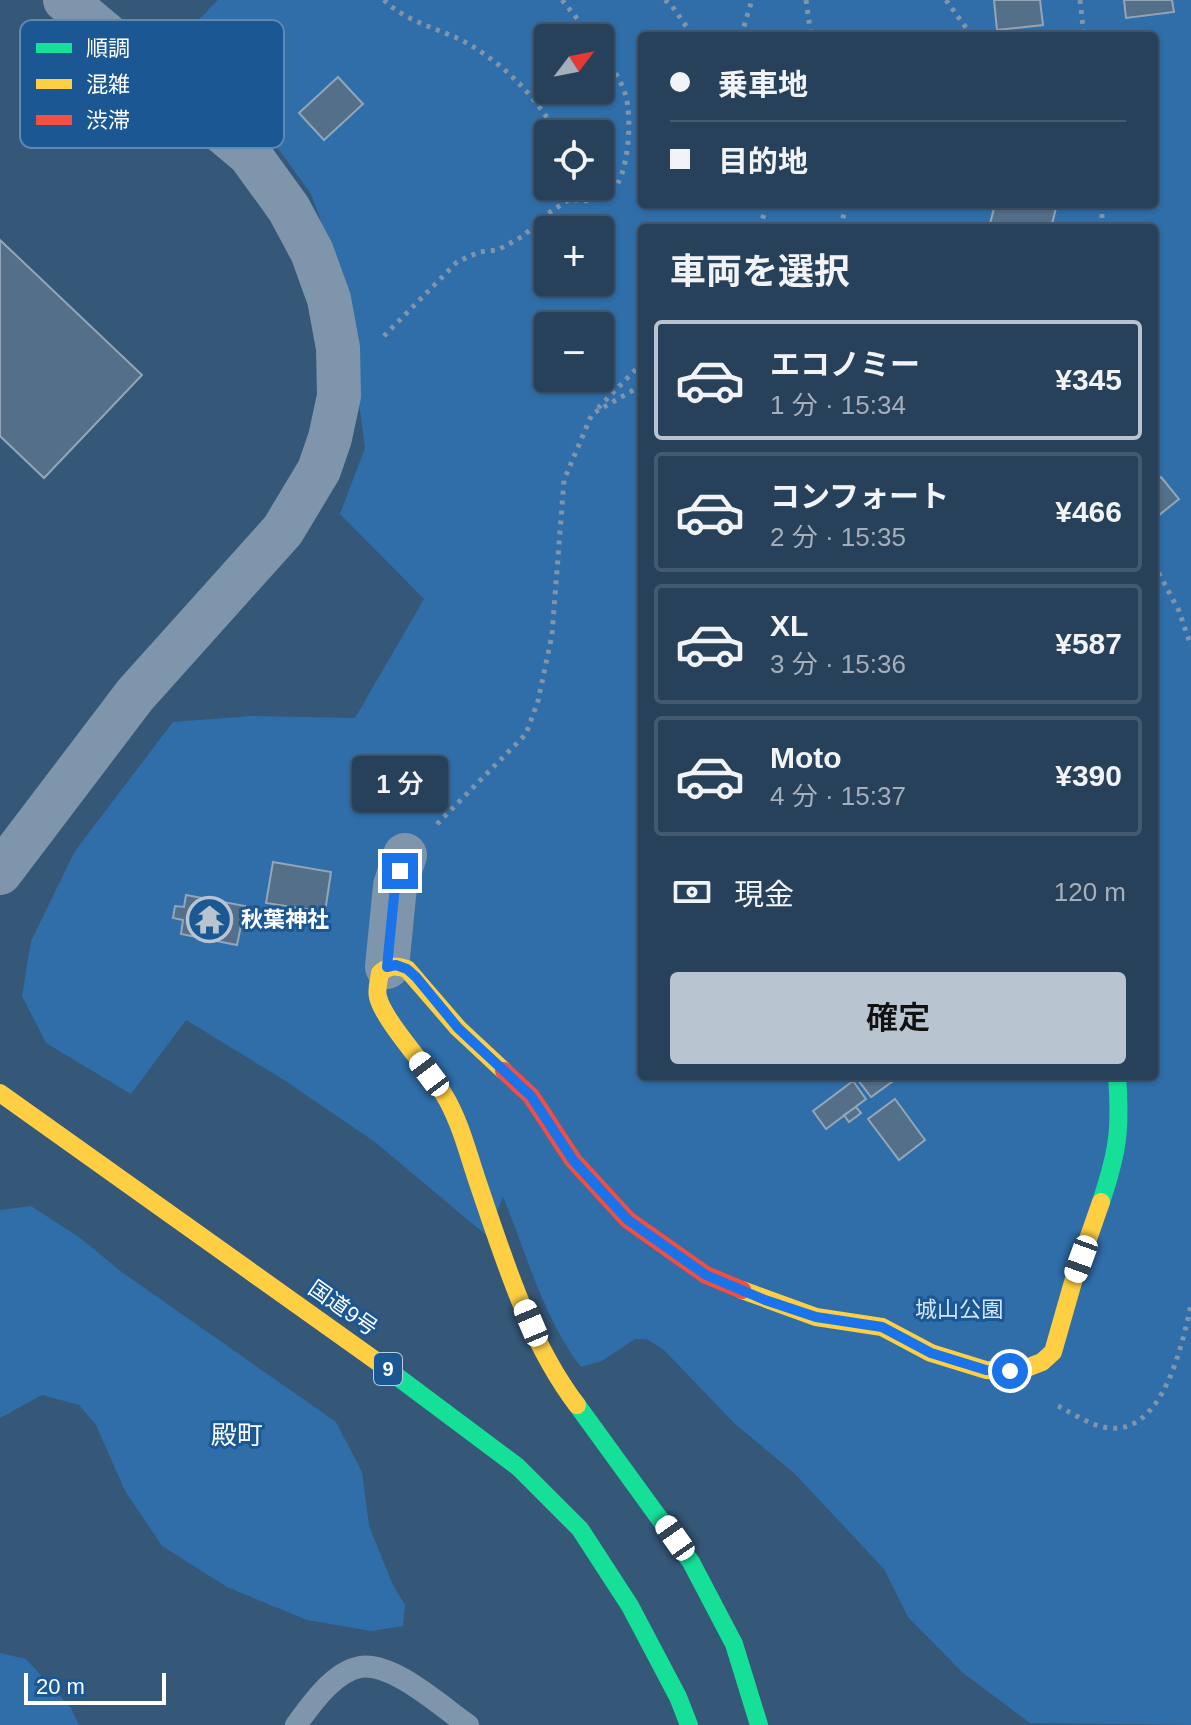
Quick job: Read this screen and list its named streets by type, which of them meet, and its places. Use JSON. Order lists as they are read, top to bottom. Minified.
{"streets":{"main road":["国道9号","9"]},"districts":["殿町"],"parks":["城山公園"],"places":{"temple":["秋葉神社"]},"legend":["順調","混雑","渋滞"],"scale_bar":"20 m","north":"top right","page":{"map_buttons":["+","−"],"banner":["乗車地","目的地"],"heading":"車両を選択","list":[{"name":"エコノミー","note":"1 分 · 15:34","value":"¥345"},{"name":"コンフォート","note":"2 分 · 15:35","value":"¥466"},{"name":"XL","note":"3 分 · 15:36","value":"¥587"},{"name":"Moto","note":"4 分 · 15:37","value":"¥390"}],"bubble":"1 分","pay":["現金","120 m"],"buttons":"確定","scale":"20 m"}}
